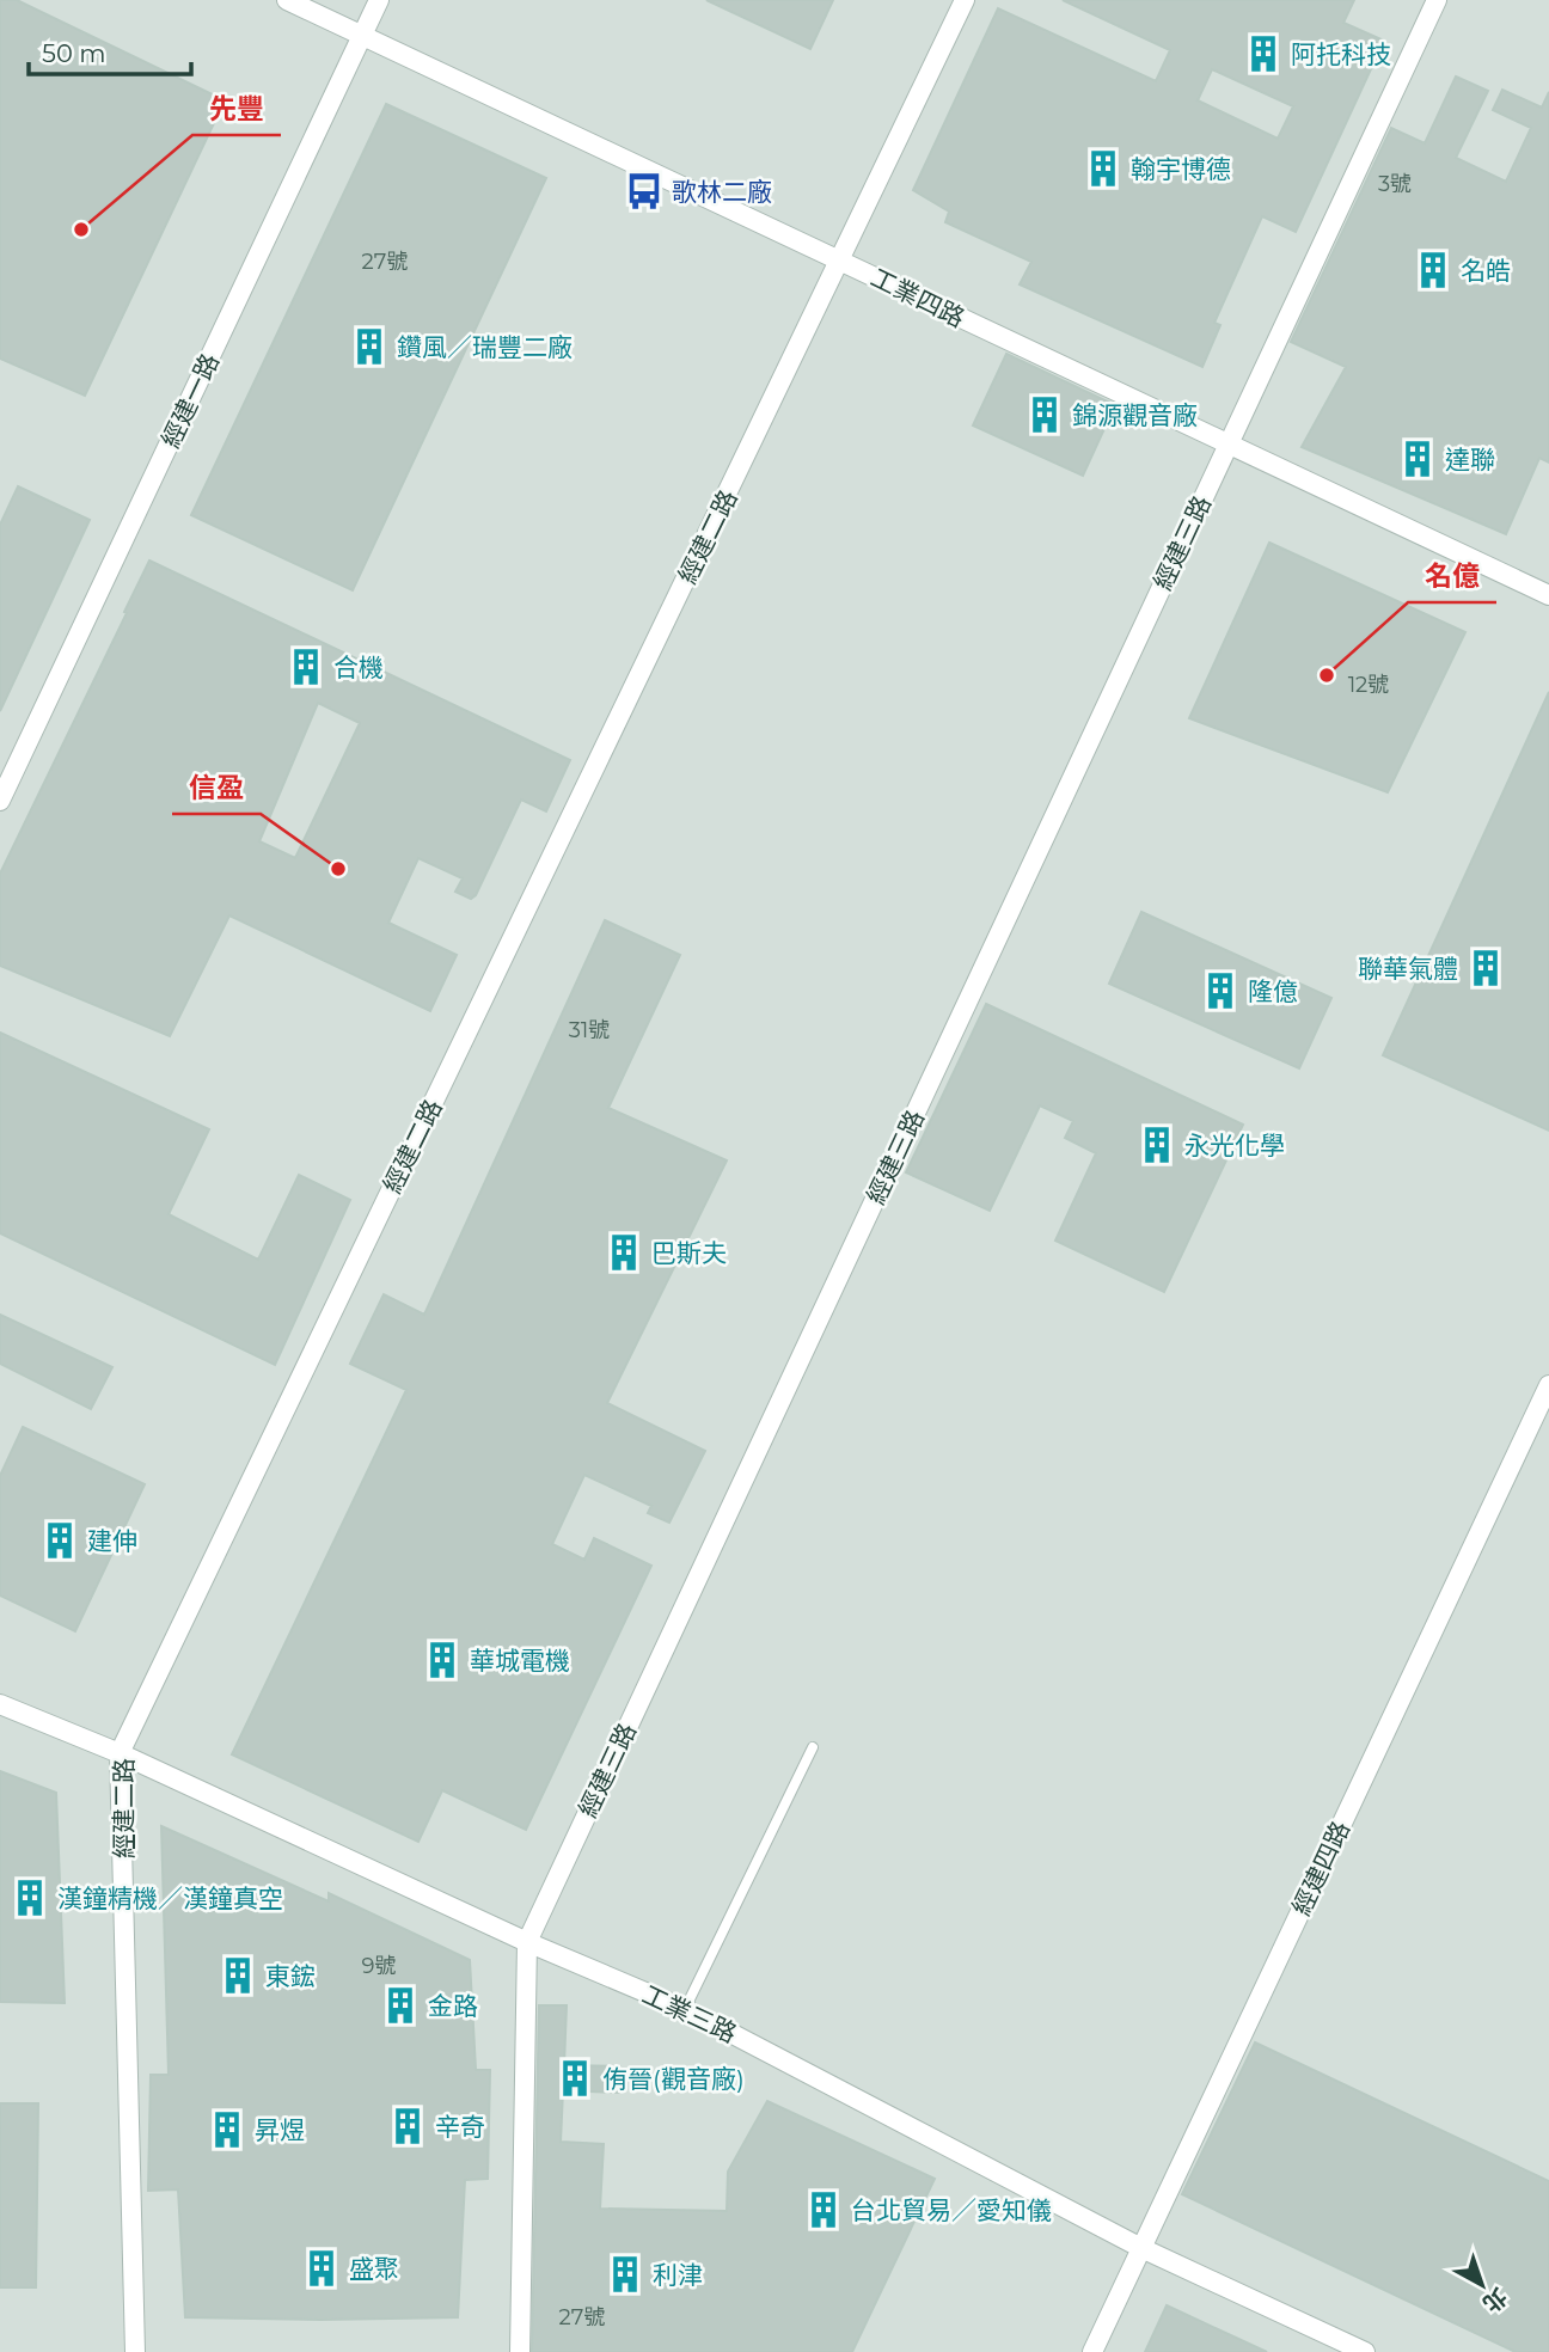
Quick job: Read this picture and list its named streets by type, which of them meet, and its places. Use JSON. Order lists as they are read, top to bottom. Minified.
{"streets":{"street":["工業四路","經建一路","經建二路","經建三路","經建四路","工業三路"]},"crossings":[["工業四路","經建一路"],["工業四路","經建二路"],["工業四路","經建三路"],["經建二路","工業三路"],["經建三路","工業三路"],["經建四路","工業三路"]],"places":{"building":["阿托科技","翰宇博德","名皓","鑽風／瑞豐二廠","錦源觀音廠","達聯","合機","聯華氣體","隆億","永光化學","巴斯夫","建伸","華城電機","漢鐘精機／漢鐘真空","東鋐","金路","侑晉(觀音廠)","辛奇","昇煜","台北貿易／愛知儀","盛聚","利津"],"bus stop":["歌林二廠"],"other":["先豐","名億","信盈"]},"house_numbers":["3號","27號","12號","31號","9號","27號"],"scale_bar":"50 m","north":"bottom right"}
